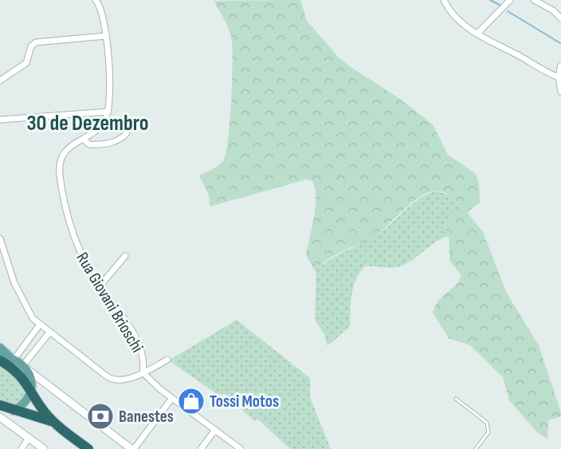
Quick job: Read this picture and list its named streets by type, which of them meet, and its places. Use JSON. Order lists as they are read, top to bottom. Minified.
{"streets":{"street":["Rua Giovani Brioschi"]},"districts":["30 de Dezembro"],"places":{"shop":["Tossi Motos"],"bank":["Banestes"]}}
